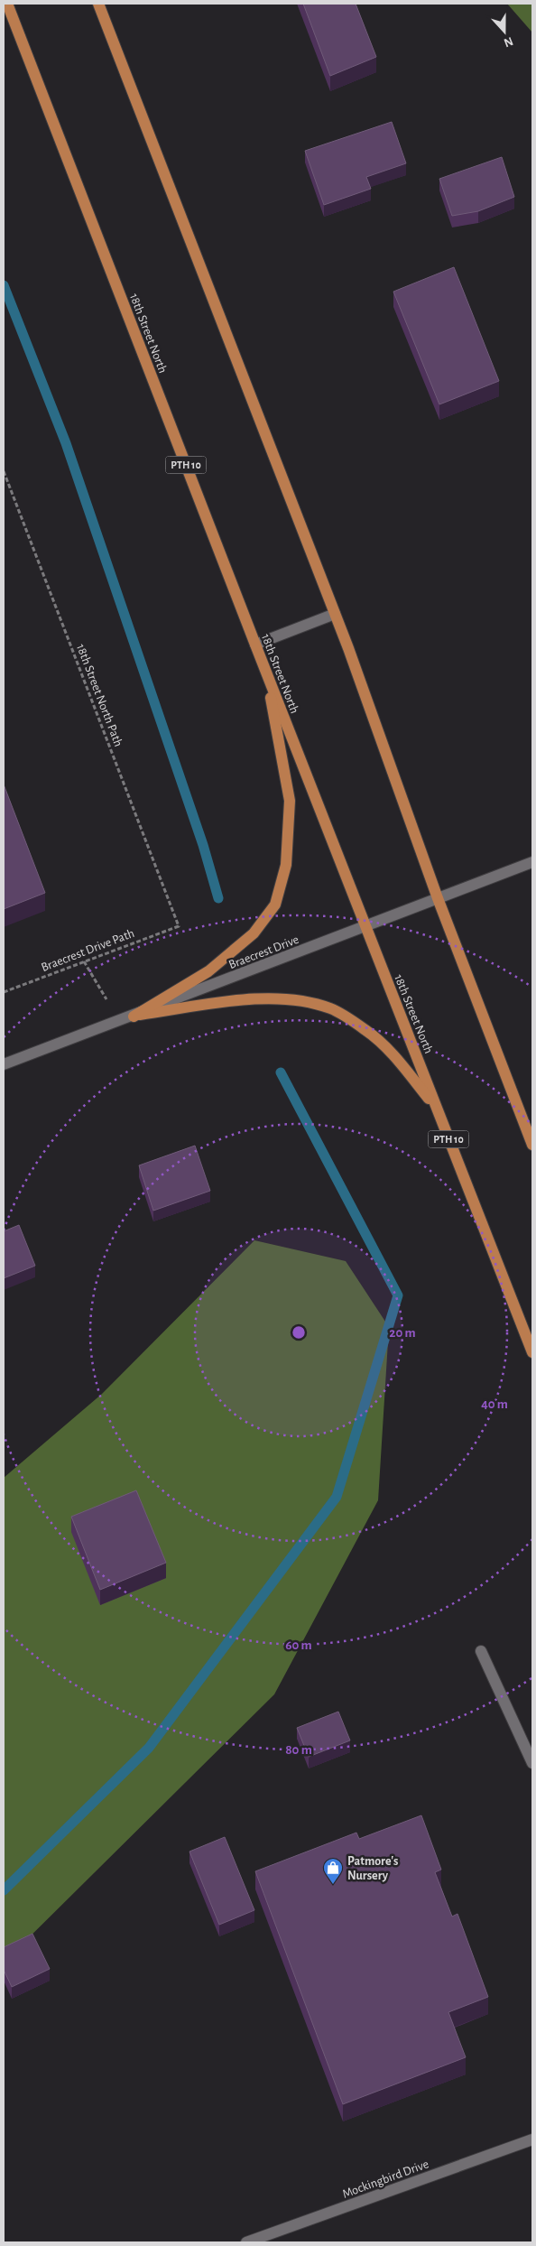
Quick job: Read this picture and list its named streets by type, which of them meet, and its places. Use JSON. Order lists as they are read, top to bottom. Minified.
{"streets":{"main road":["18th Street North","PTH 10"],"street":["Braecrest Drive","Mockingbird Drive"],"path":["18th Street North Path","Braecrest Drive Path"]},"crossings":[["18th Street North","Braecrest Drive"],["18th Street North Path","Braecrest Drive Path"]],"places":{"shop":["Patmore's Nursery"]},"north":"bottom","rings":["20 m","40 m","60 m","80 m"]}
